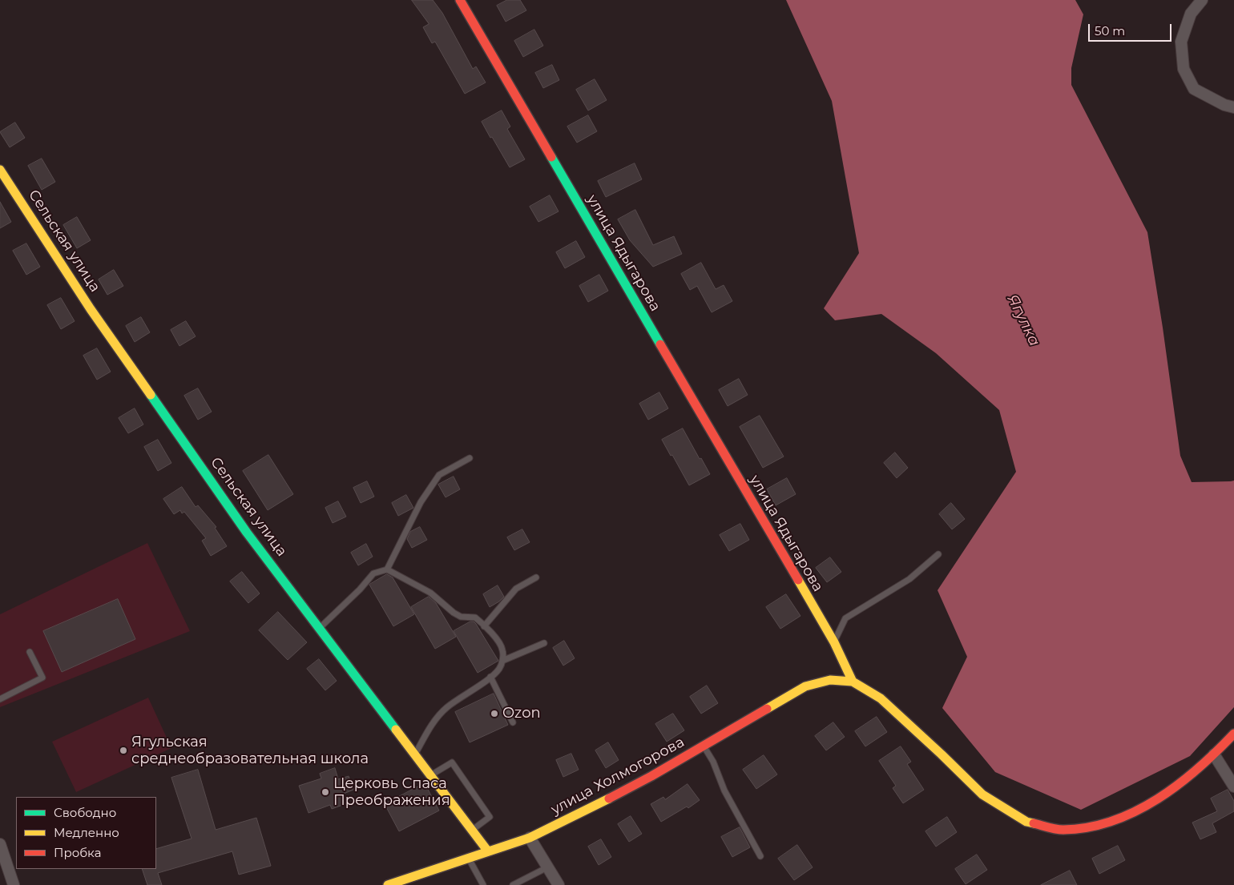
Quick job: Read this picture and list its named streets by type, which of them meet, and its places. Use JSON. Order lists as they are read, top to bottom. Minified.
{"streets":{"street":["Сельская улица","улица Ядыгарова","улица Холмогорова"]},"crossings":[["Сельская улица","улица Холмогорова"],["улица Ядыгарова","улица Холмогорова"]],"water":["Ягулка"],"places":["Ozon","Ягульская среднеобразовательная школа","Церковь Спаса Преображения"],"legend":["Свободно","Медленно","Пробка"],"scale_bar":"50 m"}
